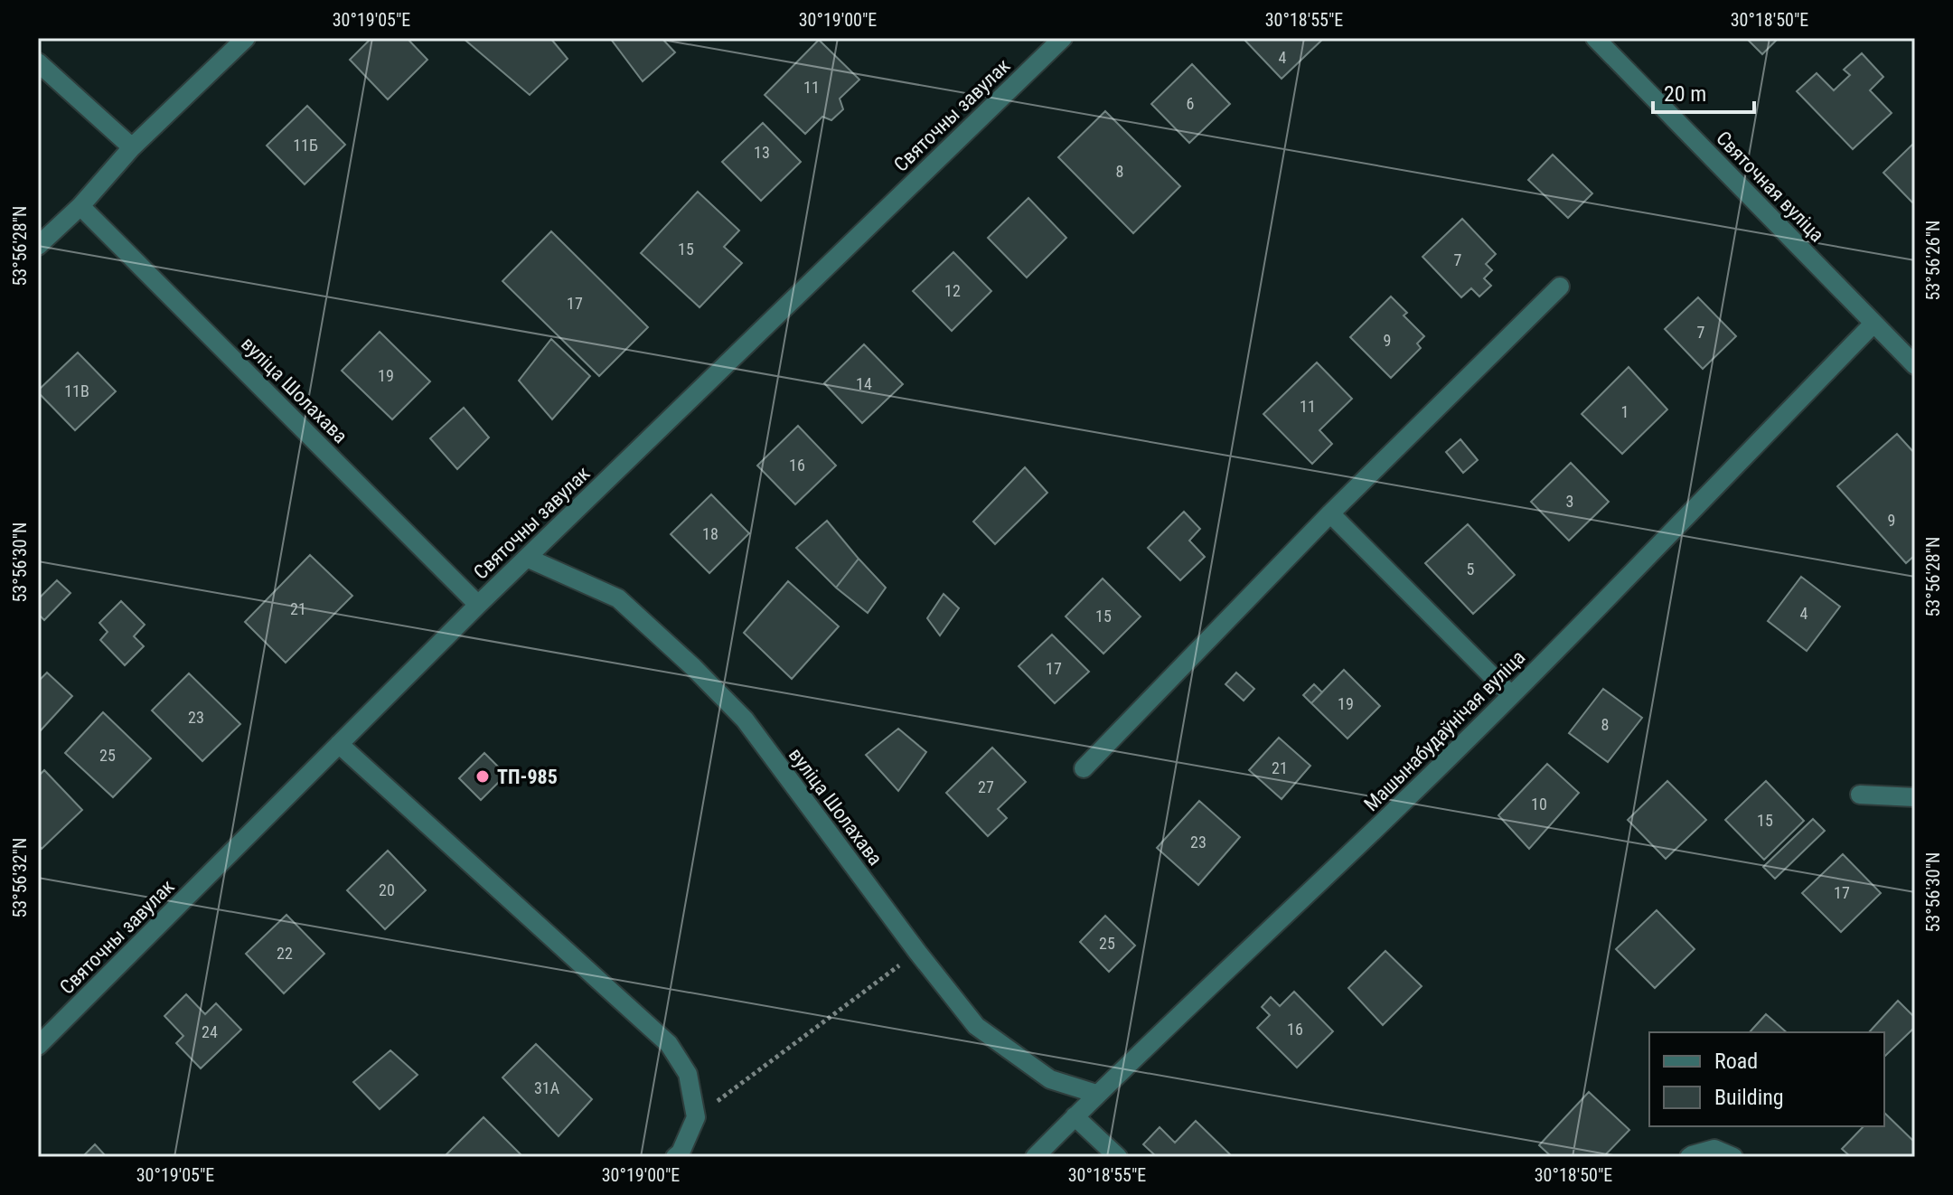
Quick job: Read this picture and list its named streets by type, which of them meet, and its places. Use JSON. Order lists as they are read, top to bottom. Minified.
{"streets":{"street":["Святочны завулак","Святочная вуліца","вуліца Шолахава","Машынабудаўнічая вуліца"]},"crossings":[["Святочны завулак","вуліца Шолахава"],["Святочная вуліца","Машынабудаўнічая вуліца"],["вуліца Шолахава","Машынабудаўнічая вуліца"]],"places":["ТП-985"],"house_numbers":["4","11","6","11Б","13","8","15","7","12","17","7","9","19","14","11В","11","1","16","3","9","18","5","21","4","15","17","19","23","8","25","21","27","10","15","23","20","17","25","22","16","24","31А"],"legend":["Road","Building"],"scale_bar":"20 m","coordinates":["30°19'05\"E","30°19'00\"E","30°18'55\"E","30°18'50\"E","53°56'28\"N","53°56'26\"N","53°56'30\"N","53°56'32\"N"]}
